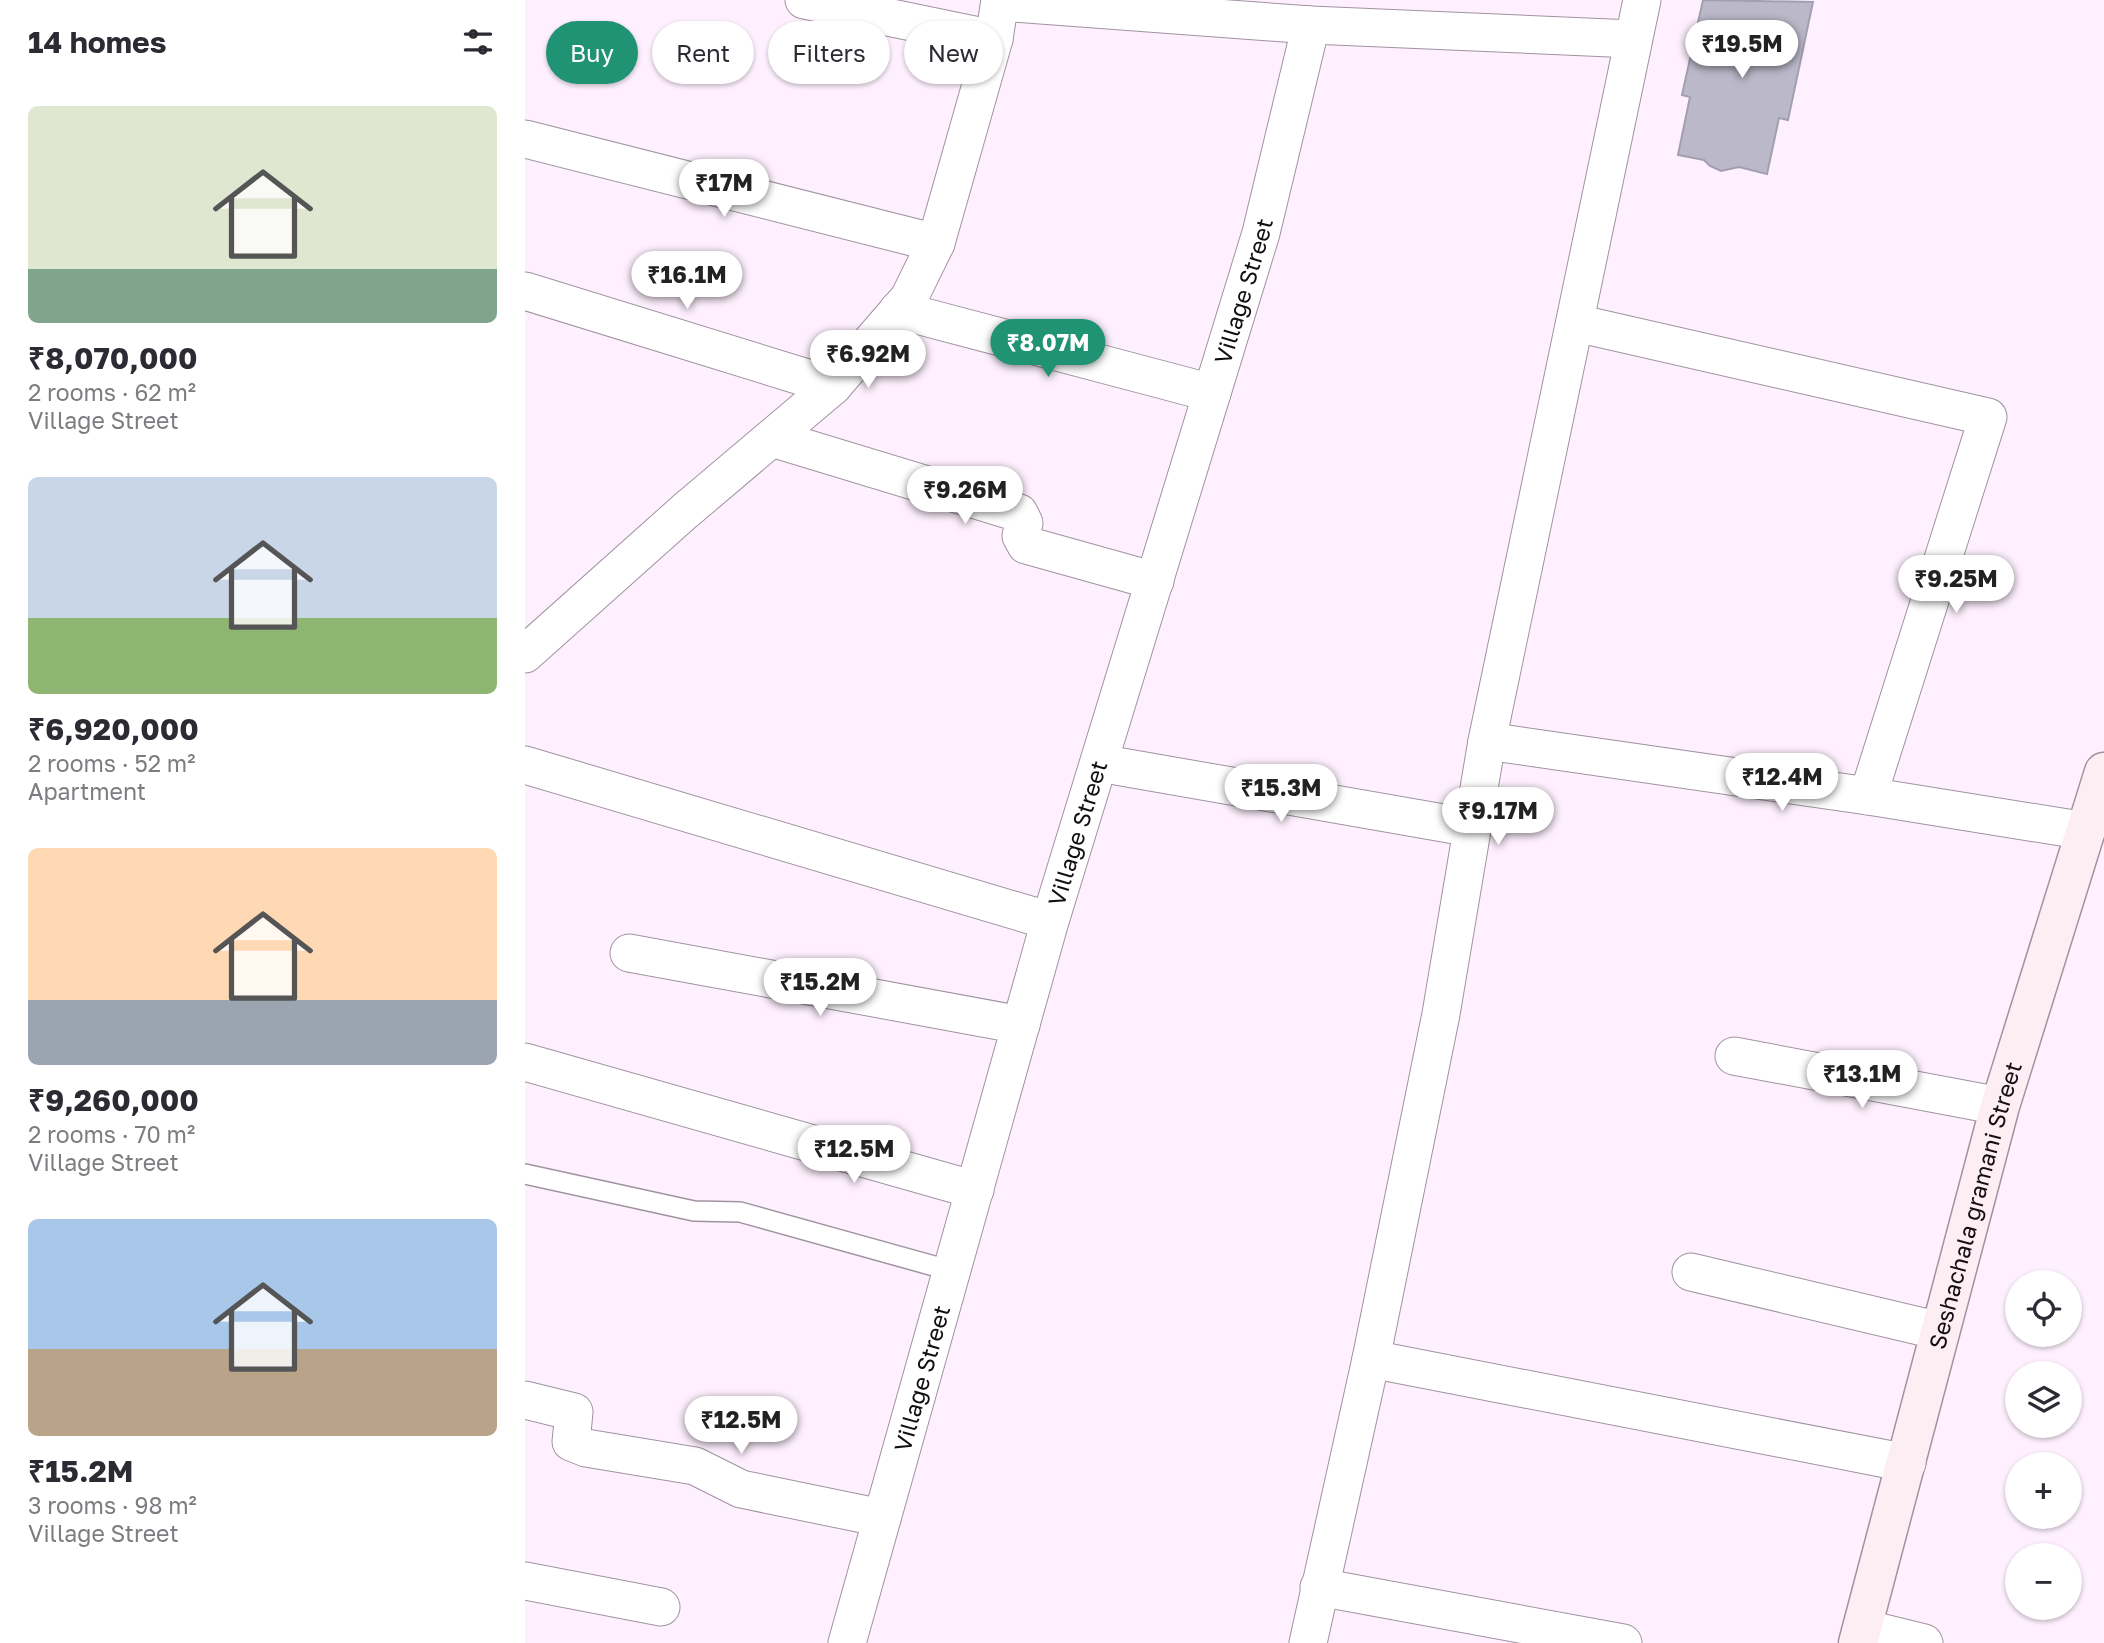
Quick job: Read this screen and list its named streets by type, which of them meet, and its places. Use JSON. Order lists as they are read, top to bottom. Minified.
{"streets":{"street":["Village Street","Seshachala gramani Street"]},"page":{"heading":"14 homes","price":["₹19.5M","₹17M","₹16.1M","₹8.07M","₹6.92M","₹9.26M","₹9.25M","₹12.4M","₹15.3M","₹9.17M","₹15.2M","₹13.1M","₹12.5M","₹12.5M"],"chip":["Buy","Rent","Filters","New"],"list":[{"name":"₹8,070,000","note":"2 rooms · 62 m² · Village Street"},{"name":"₹6,920,000","note":"2 rooms · 52 m² · Apartment"},{"name":"₹9,260,000","note":"2 rooms · 70 m² · Village Street"},{"name":"₹15.2M","note":"3 rooms · 98 m² · Village Street"}],"map_buttons":["+","−"]}}
